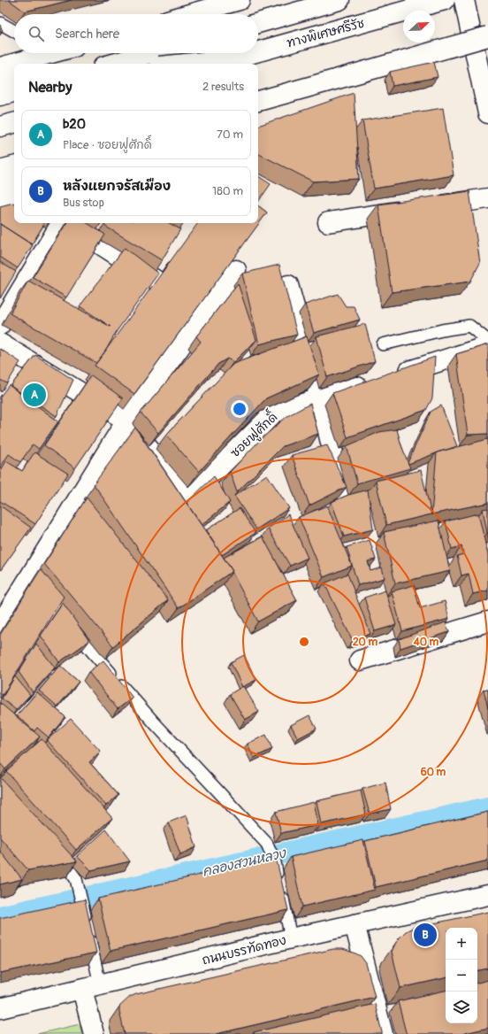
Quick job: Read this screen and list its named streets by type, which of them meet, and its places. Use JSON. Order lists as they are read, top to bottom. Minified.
{"streets":{"main road":["ทางพิเศษศรีรัช","ซอยฟูศักดิ์","ถนนบรรทัดทอง"]},"water":["คลองสวนหลวง"],"north":"top right","page":{"search":"Search here","heading":["Nearby","2 results"],"list":[{"mark":"A","name":"b20","note":"Place · ซอยฟูศักดิ์","value":"70 m"},{"mark":"B","name":"หลังแยกจรัสเมือง","note":"Bus stop","value":"180 m"}],"pins":["A","B"],"map_buttons":["+","−"]},"rings":["20 m","40 m","60 m"]}
